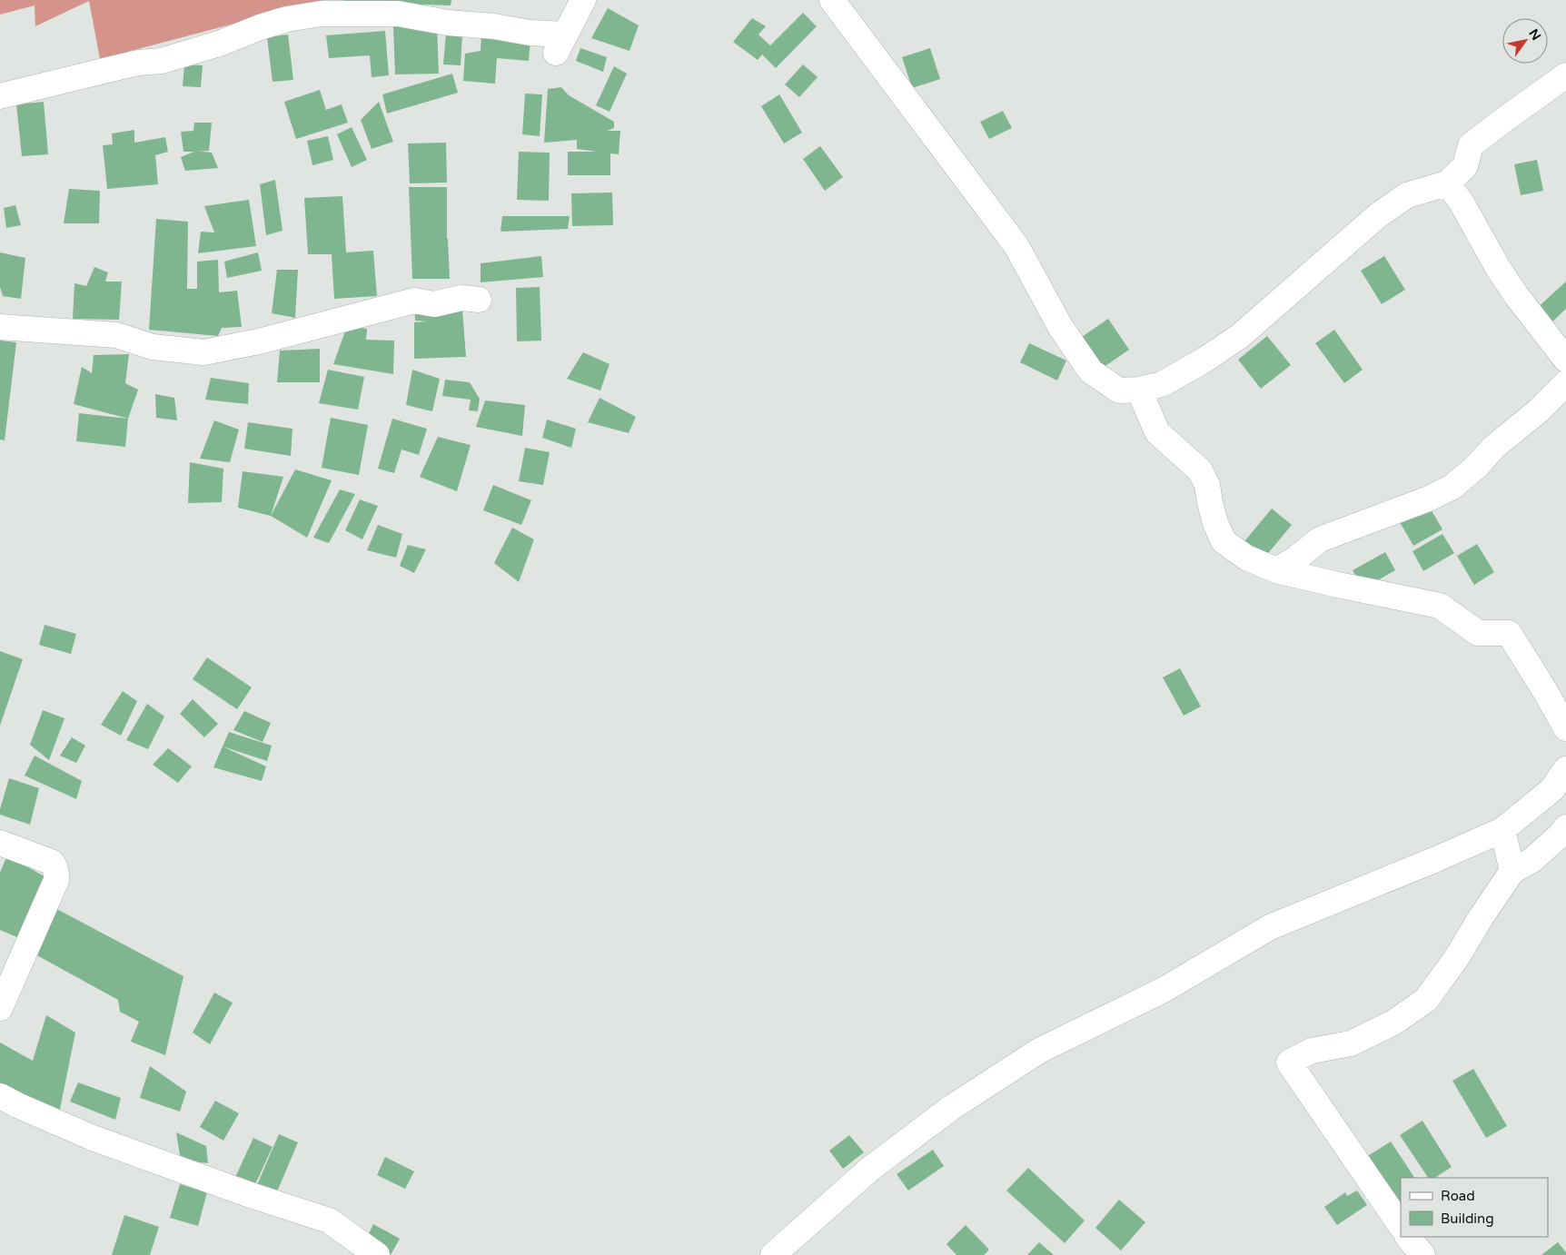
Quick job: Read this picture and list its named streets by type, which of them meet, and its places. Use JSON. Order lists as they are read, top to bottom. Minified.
{"legend":["Road","Building"],"north":"top right"}
